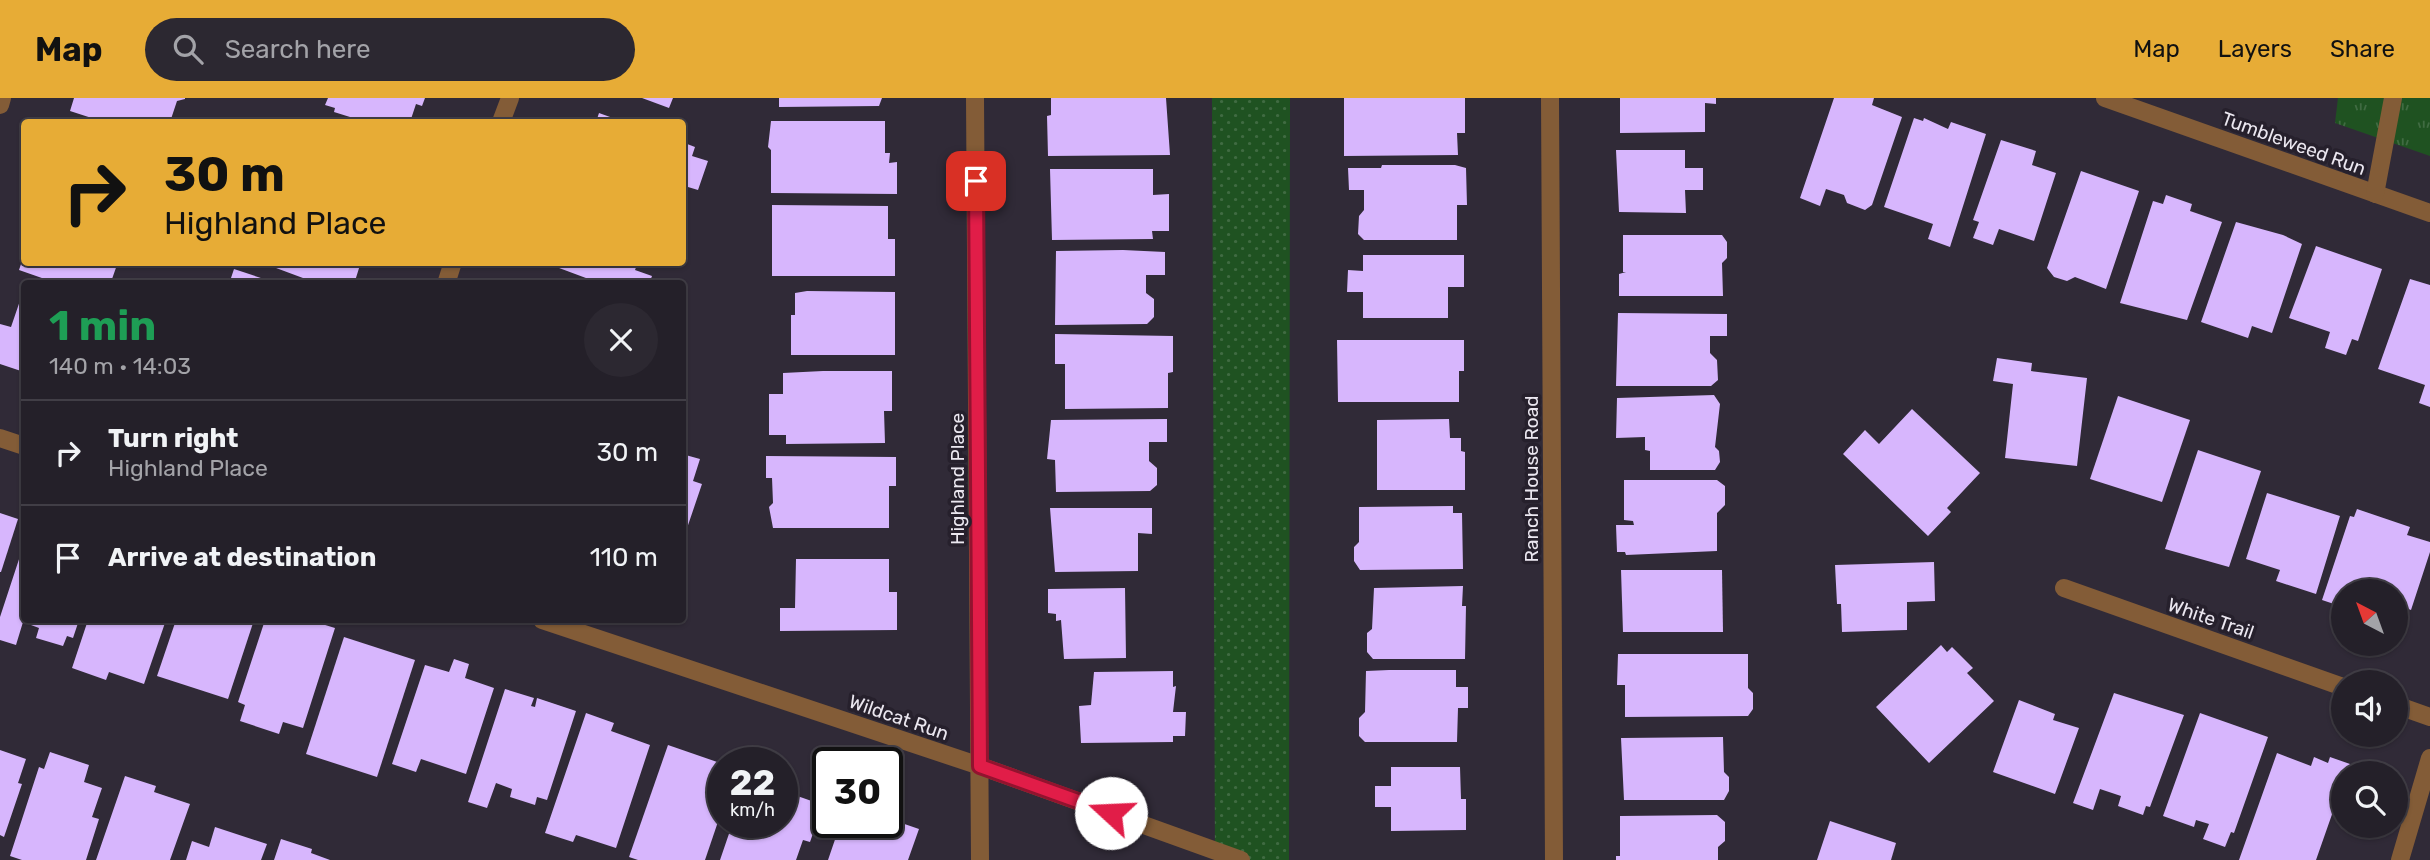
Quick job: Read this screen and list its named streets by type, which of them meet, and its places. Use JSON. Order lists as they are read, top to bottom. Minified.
{"streets":{"street":["Tumbleweed Run","Highland Place","Ranch House Road","White Trail","Wildcat Run"]},"crossings":[["Highland Place","Wildcat Run"]],"north":"top left","page":{"header":"Map","search":"Search here","nav":["Map","Layers","Share"],"turn":["30 m","Highland Place"],"heading":["1 min","140 m · 14:03"],"list":[{"name":"Turn right","note":"Highland Place","value":"30 m"},{"name":"Arrive at destination","value":"110 m"}],"speed":"22 km/h","limit":"30"}}
